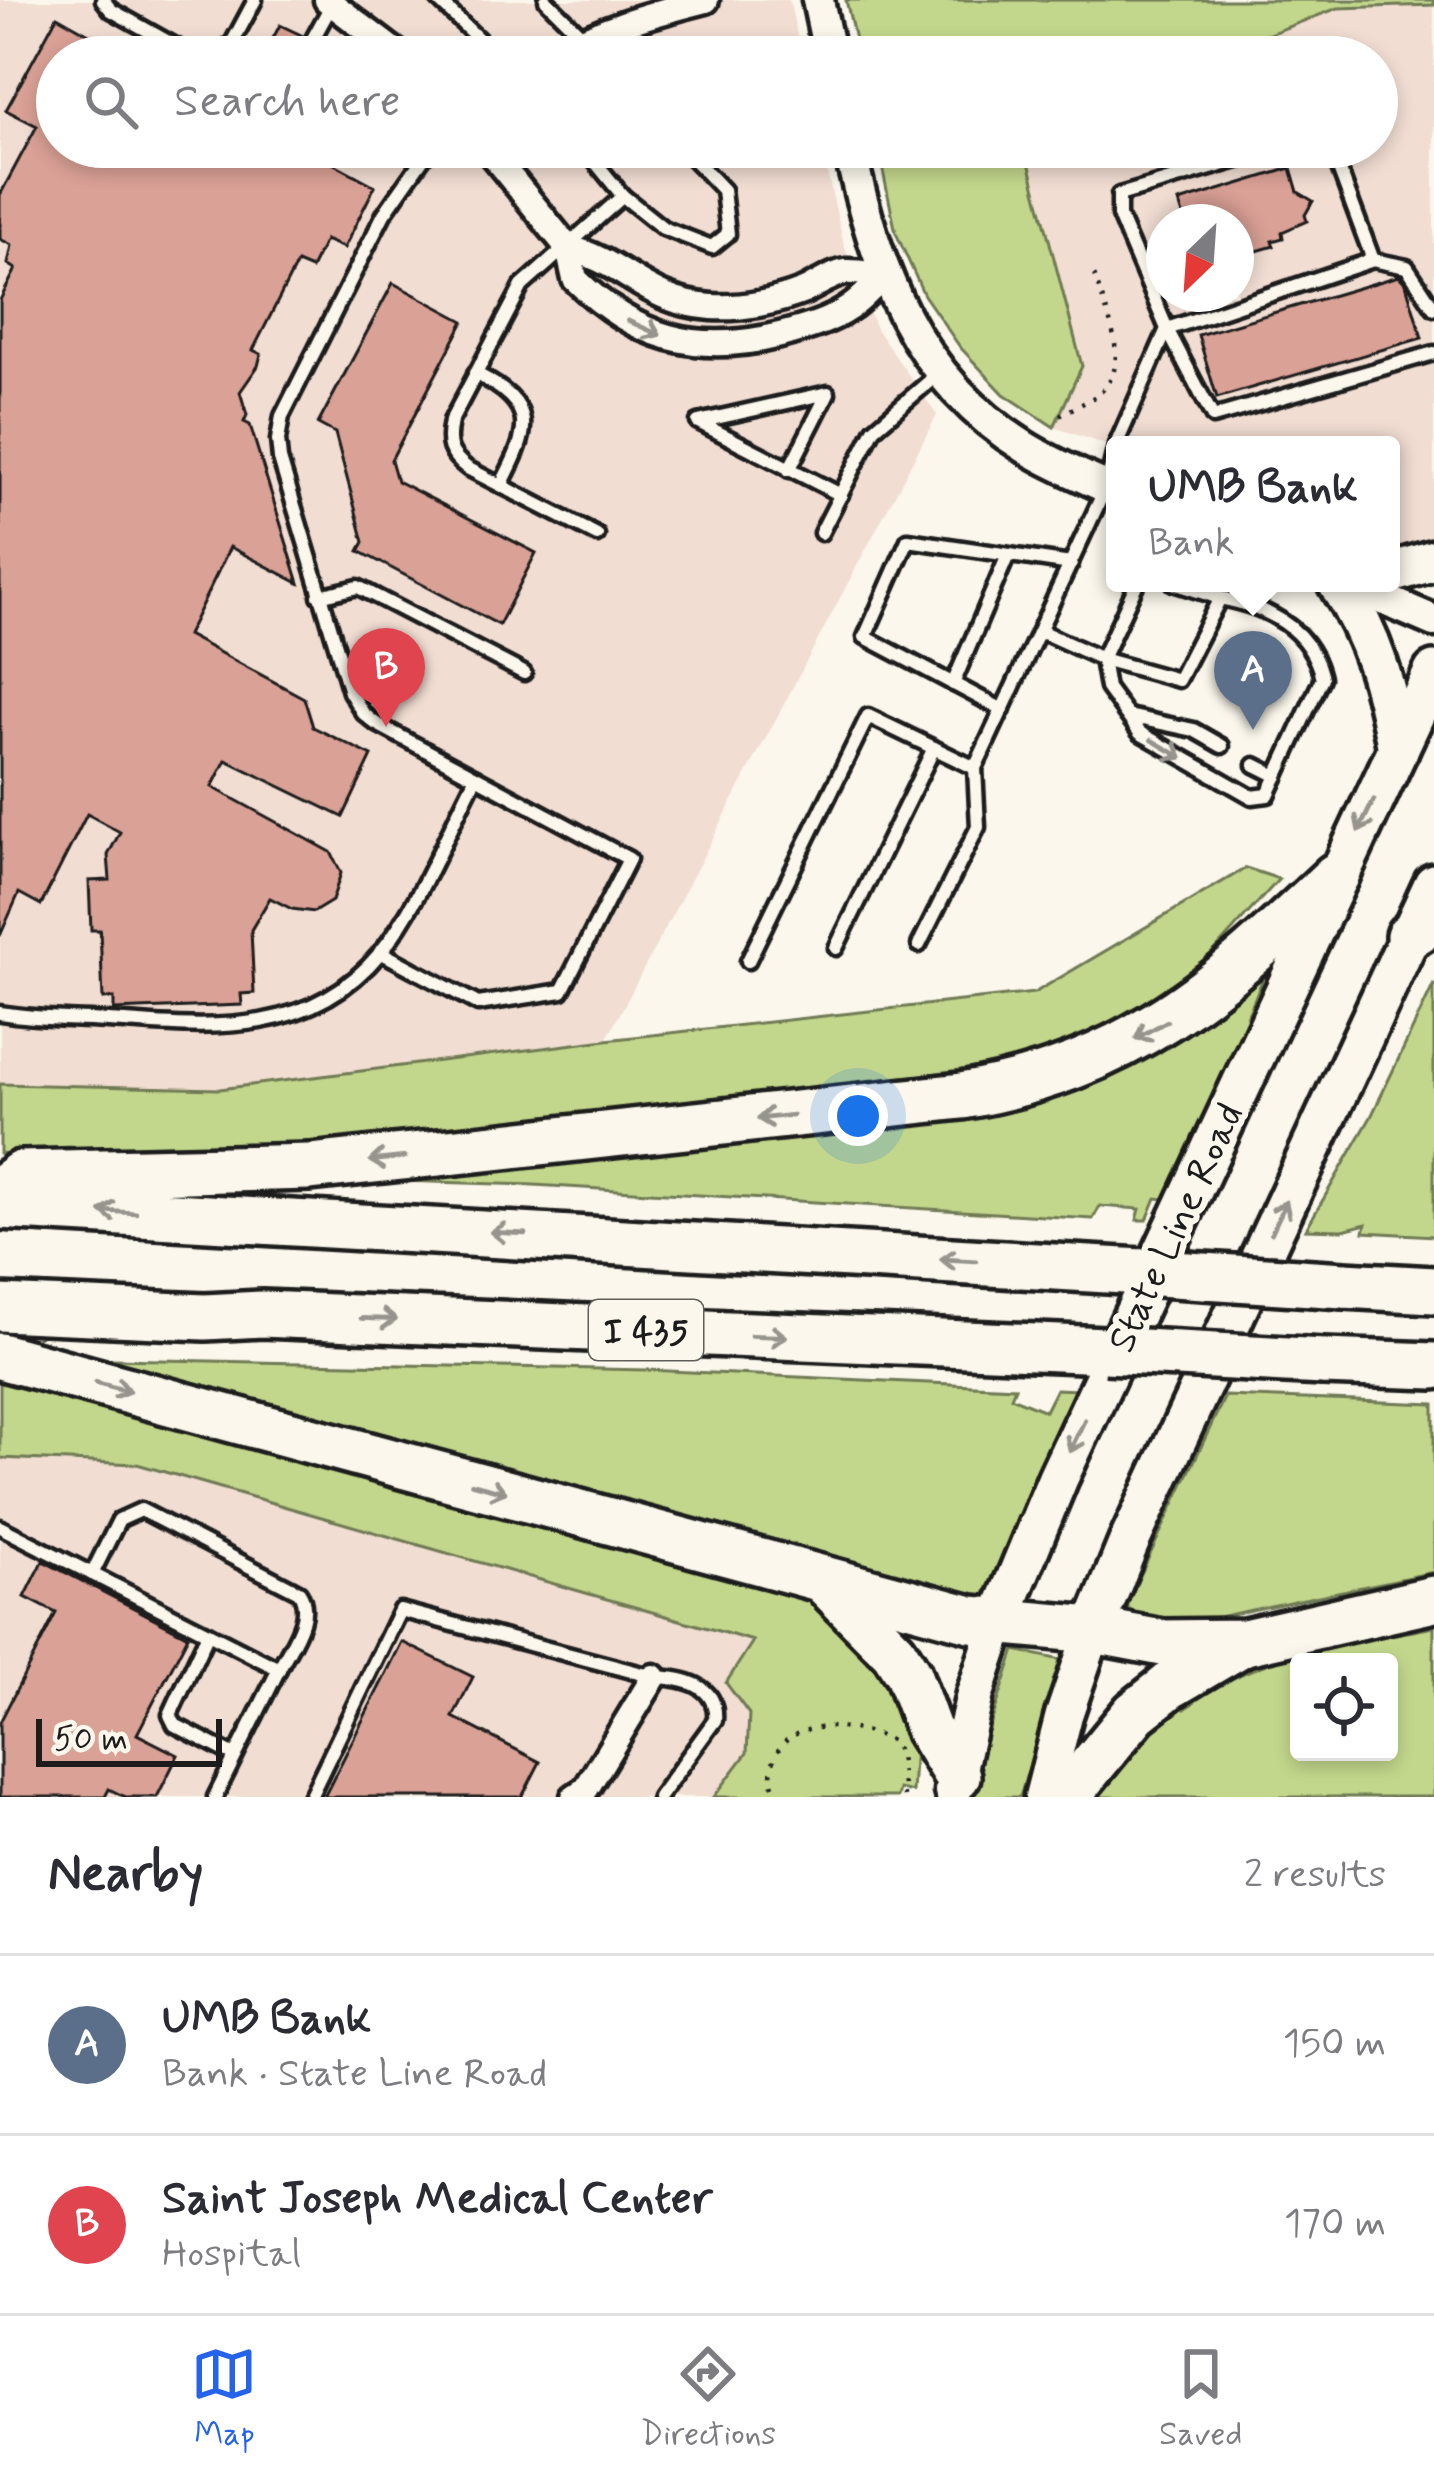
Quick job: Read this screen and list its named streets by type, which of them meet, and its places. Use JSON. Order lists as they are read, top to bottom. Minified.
{"streets":{"highway":["I 435"],"main road":["State Line Road"]},"scale_bar":"50 m","north":"bottom left","page":{"search":"Search here","popup":["UMB Bank","Bank"],"pins":["B","A"],"scale":"50 m","heading":["Nearby","2 results"],"list":[{"mark":"A","name":"UMB Bank","note":"Bank · State Line Road","value":"150 m"},{"mark":"B","name":"Saint Joseph Medical Center","note":"Hospital","value":"170 m"}],"nav":["Map","Directions","Saved"]}}
